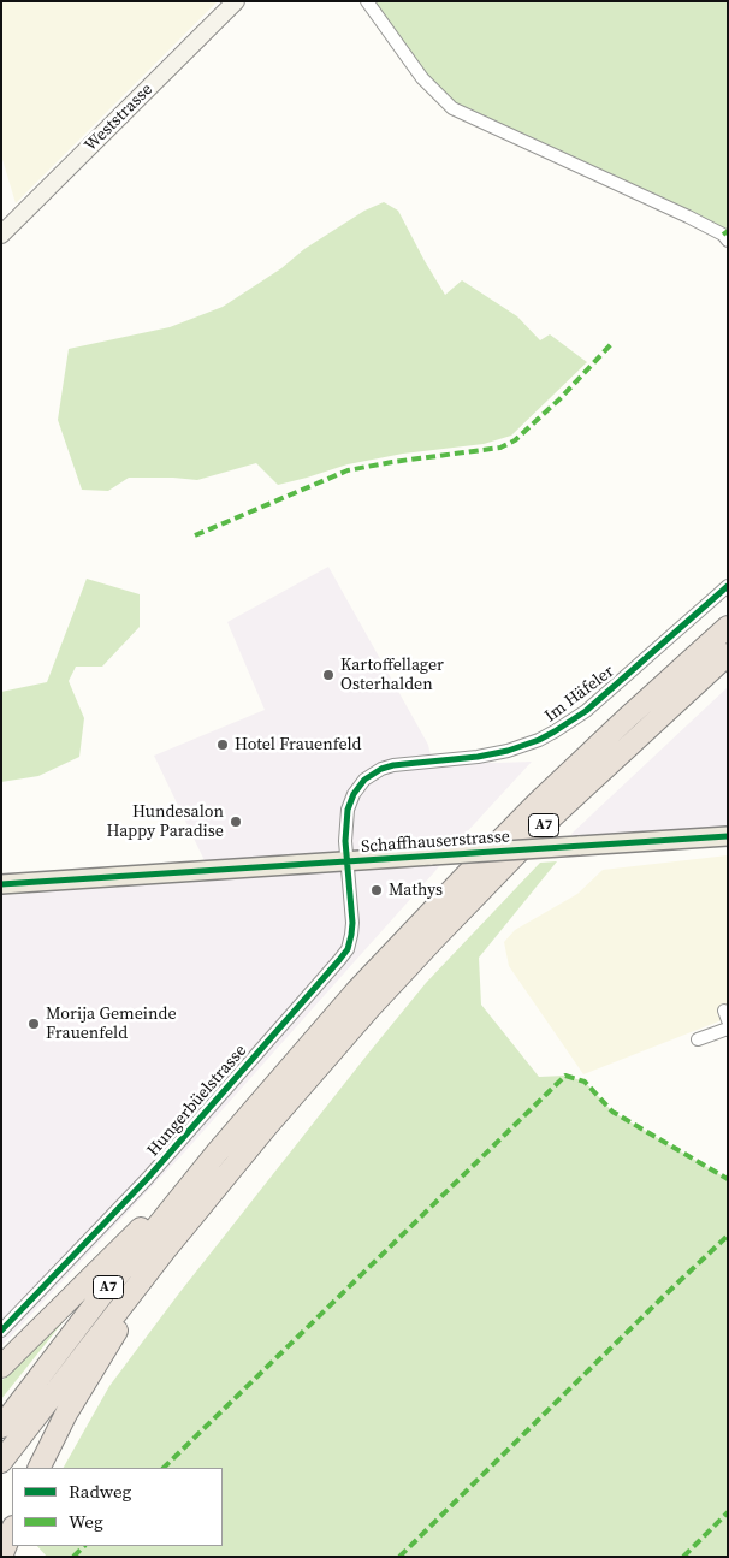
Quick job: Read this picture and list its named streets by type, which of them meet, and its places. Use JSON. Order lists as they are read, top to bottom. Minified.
{"streets":{"highway":["A7"],"main road":["Weststrasse","Schaffhauserstrasse"],"street":["Im Häfeler","Hungerbüelstrasse"]},"crossings":[["Im Häfeler","Schaffhauserstrasse"],["Im Häfeler","Hungerbüelstrasse"],["Schaffhauserstrasse","Hungerbüelstrasse"]],"places":["Kartoffellager Osterhalden","Hotel Frauenfeld","Hundesalon Happy Paradise","Mathys","Morija Gemeinde Frauenfeld"],"legend":["Radweg","Weg"]}
